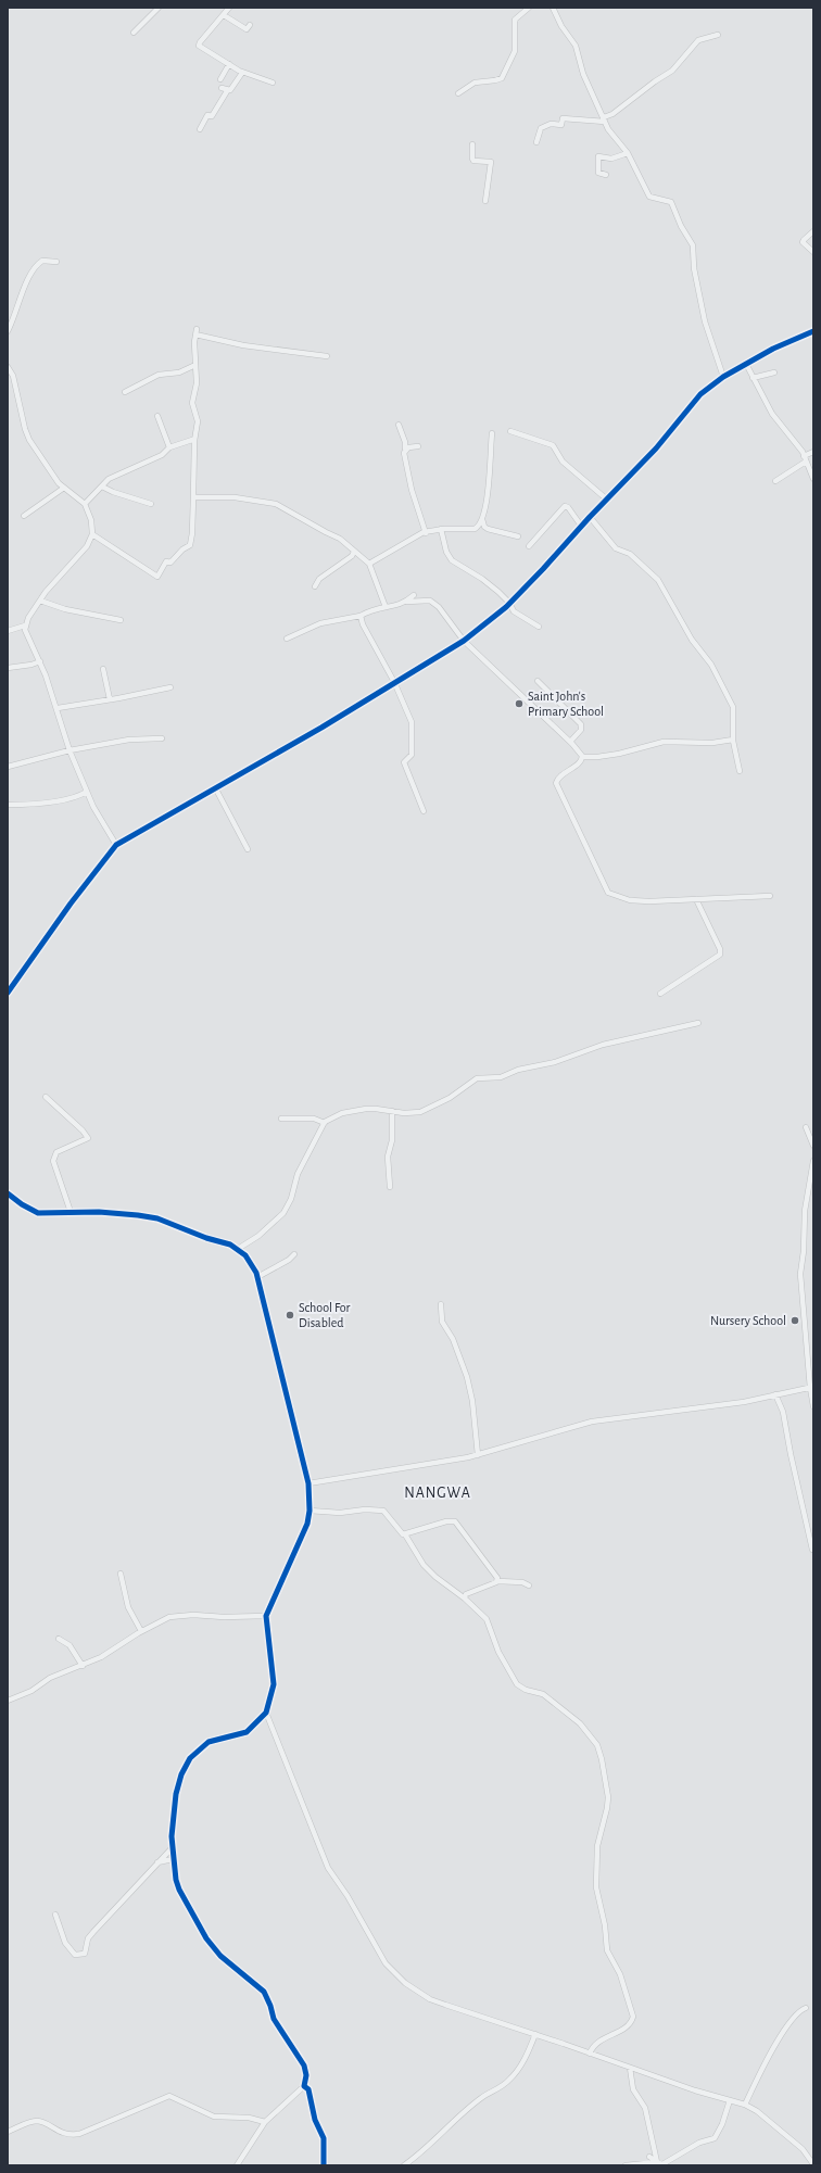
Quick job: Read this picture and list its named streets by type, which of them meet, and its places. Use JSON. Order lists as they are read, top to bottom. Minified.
{"districts":["NANGWA"],"places":["Saint John's Primary School","School For Disabled","Nursery School"]}
